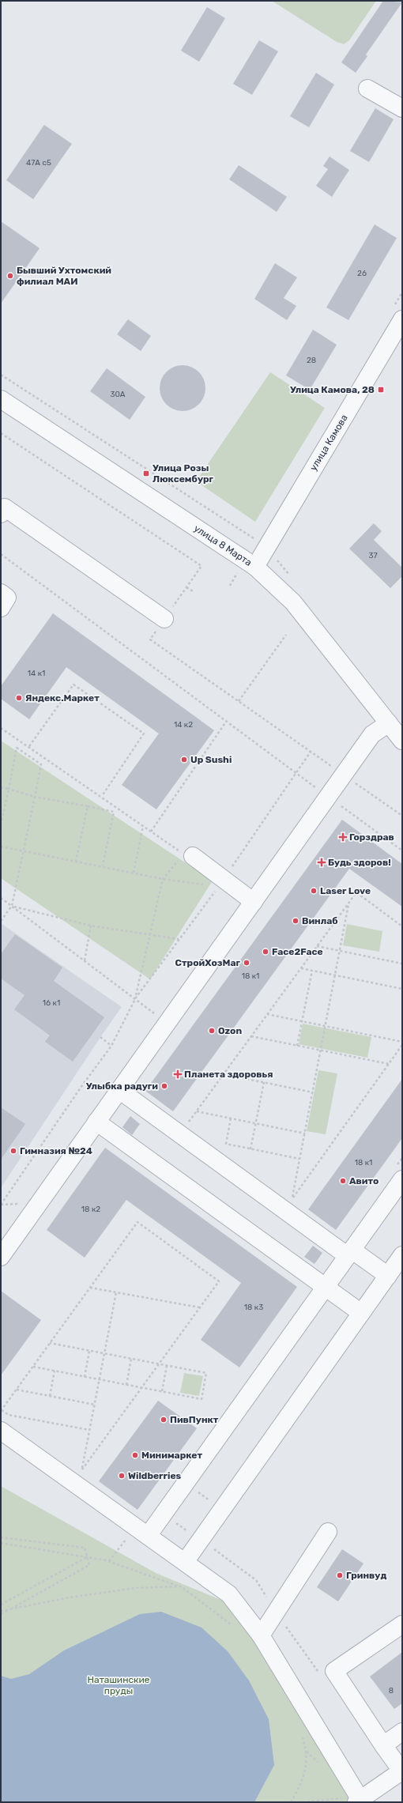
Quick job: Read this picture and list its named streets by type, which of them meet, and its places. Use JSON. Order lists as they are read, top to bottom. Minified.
{"streets":{"street":["улица Камова","улица 8 Марта"]},"crossings":[["улица Камова","улица 8 Марта"]],"parks":["Наташинские пруды"],"places":{"other":["Бывший Ухтомский филиал МАИ","Яндекс.Маркет","Up Sushi","Laser Love","Винлаб","Face2Face","СтройХозМаг","Ozon","Улыбка радуги","Гимназия №24","Авито","ПивПункт","Минимаркет","Wildberries","Гринвуд"],"transit":["Улица Камова, 28","Улица Розы Люксембург"],"health":["Горздрав","Будь здоров!","Планета здоровья"]},"house_numbers":["47А с5","26","28","30А","37","14 к1","14 к2","18 к1","16 к1","18 к1","18 к2","18 к3","8"]}
